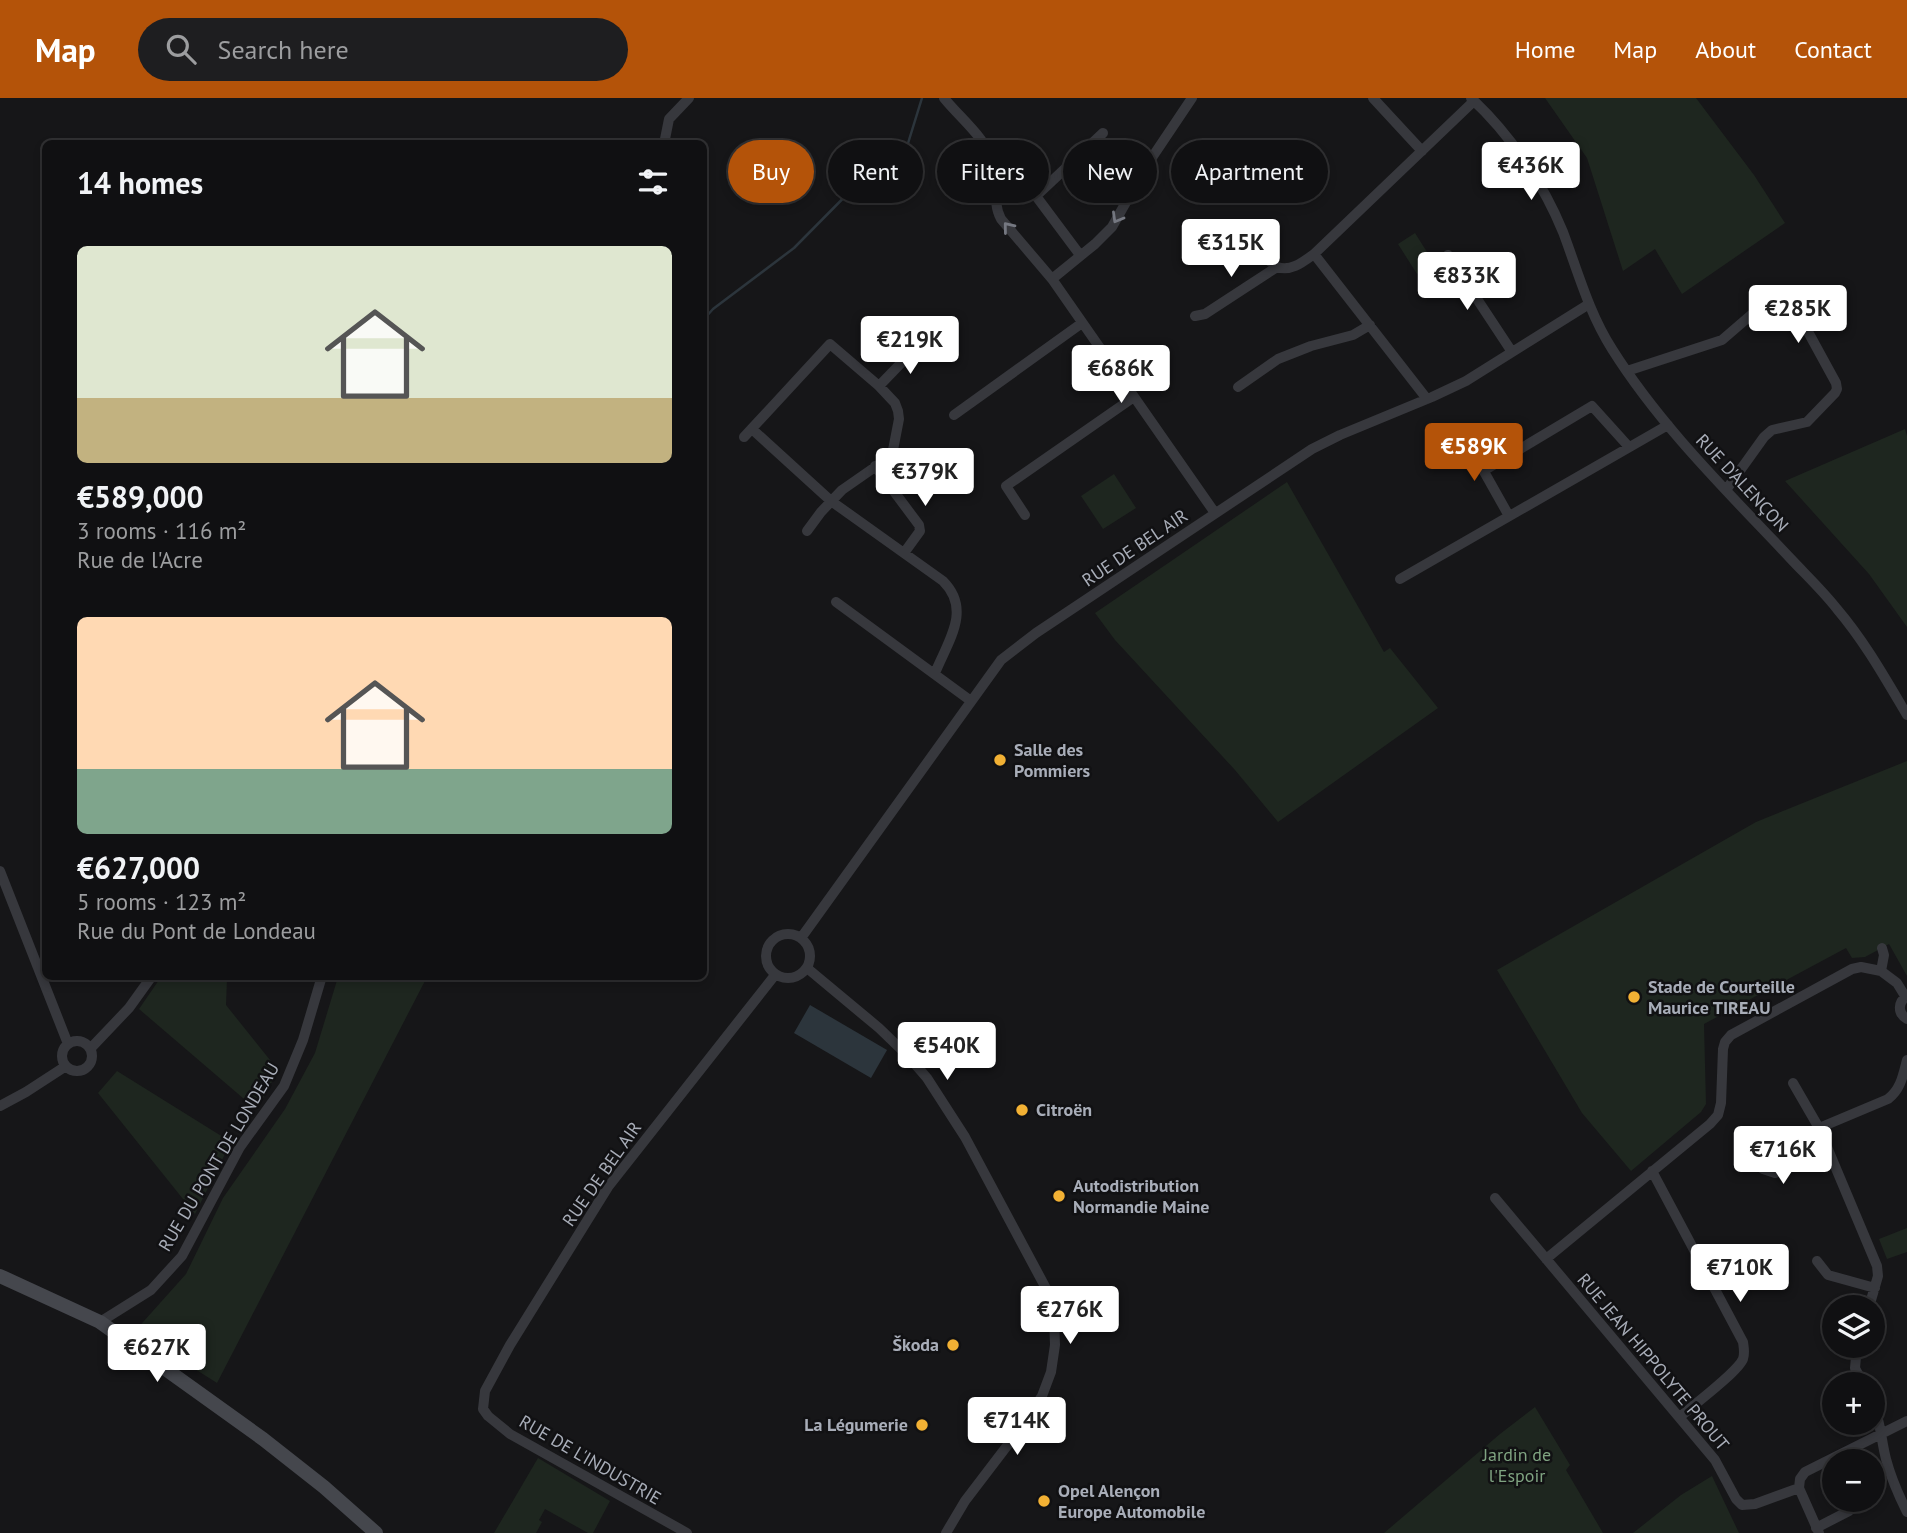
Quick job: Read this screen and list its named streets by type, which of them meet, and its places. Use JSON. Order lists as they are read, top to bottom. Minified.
{"streets":{"street":["RUE D'ALENÇON","RUE DE BEL AIR","RUE DU PONT DE LONDEAU","RUE JEAN HIPPOLYTE PROUT","RUE DE L'INDUSTRIE"]},"crossings":[["RUE D'ALENÇON","RUE DE BEL AIR"],["RUE DE BEL AIR","RUE DE L'INDUSTRIE"]],"parks":["Jardin de l'Espoir"],"places":["Salle des Pommiers","Stade de Courteille Maurice TIREAU","Citroën","Autodistribution Normandie Maine","Škoda","La Légumerie","Opel Alençon Europe Automobile"],"page":{"header":"Map","search":"Search here","nav":["Home","Map","About","Contact"],"chip":["Buy","Rent","Filters","New","Apartment"],"heading":"14 homes","price":["€436K","€315K","€833K","€285K","€219K","€686K","€589K","€379K","€540K","€716K","€710K","€276K","€627K","€714K"],"list":[{"name":"€589,000","note":"3 rooms · 116 m² · Rue de l'Acre"},{"name":"€627,000","note":"5 rooms · 123 m² · Rue du Pont de Londeau"}],"map_buttons":["+","−"]}}
